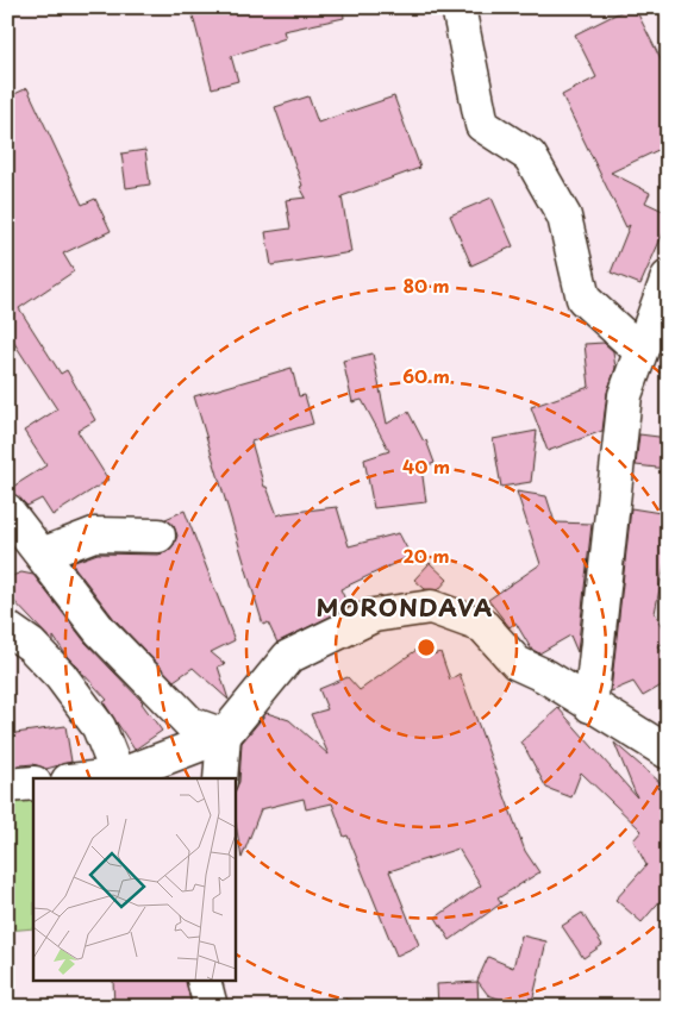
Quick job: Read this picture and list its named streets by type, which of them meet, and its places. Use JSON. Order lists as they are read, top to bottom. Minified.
{"districts":["MORONDAVA"],"rings":["80 m","60 m","40 m","20 m"]}
